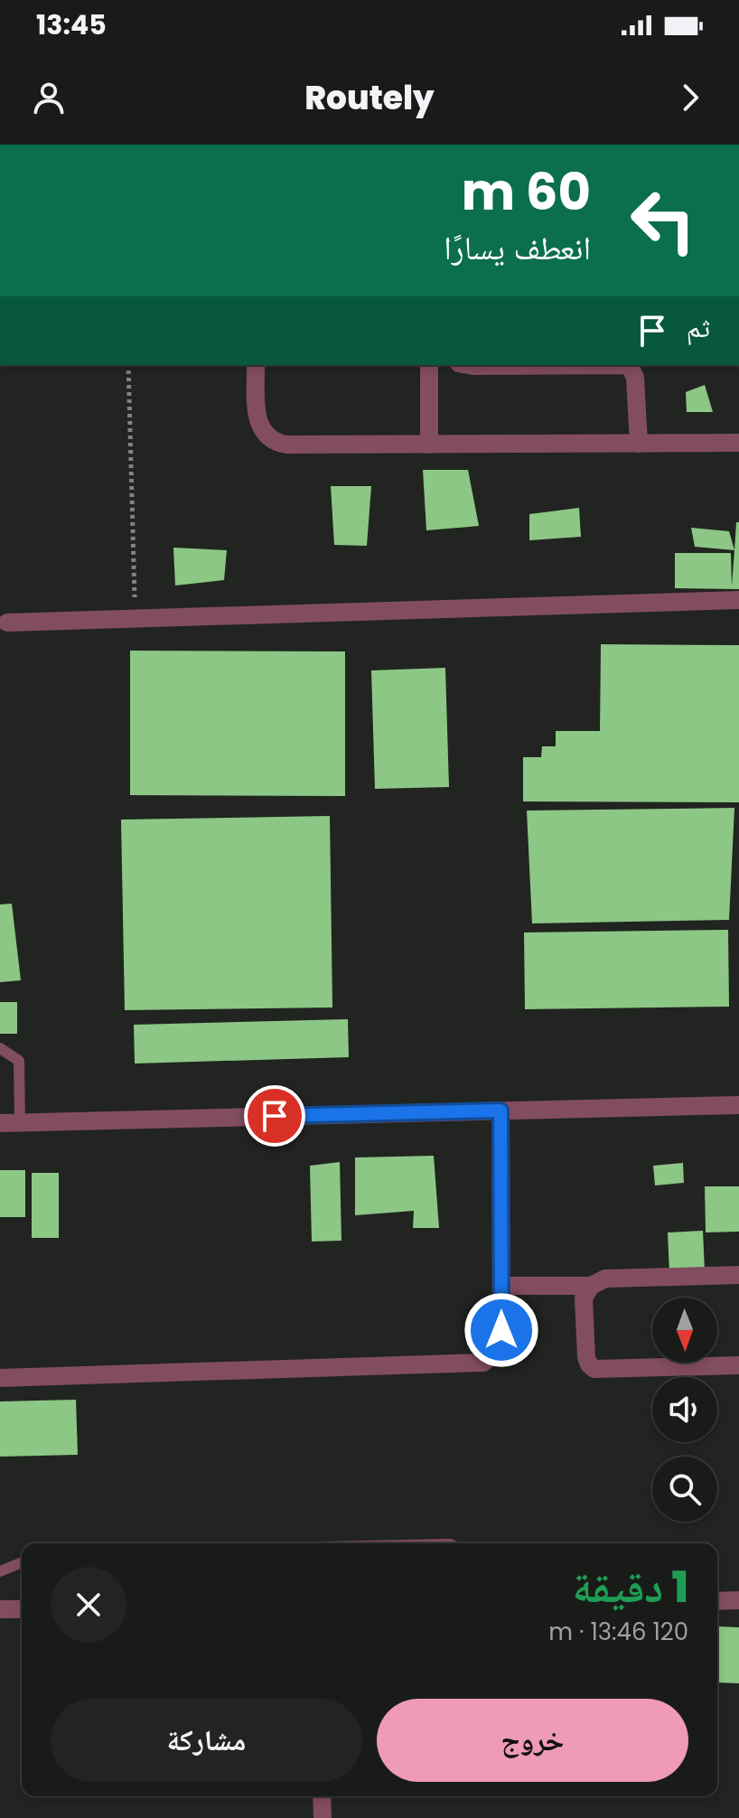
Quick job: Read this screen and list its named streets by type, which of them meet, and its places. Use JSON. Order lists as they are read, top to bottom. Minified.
{"north":"bottom","page":{"status":"13:45","header":"Routely","turn":["60 m","انعطف يسارًا"],"then":"ثم","heading":["1 دقيقة","120 m · 13:46"],"buttons":["خروج","مشاركة"]}}
